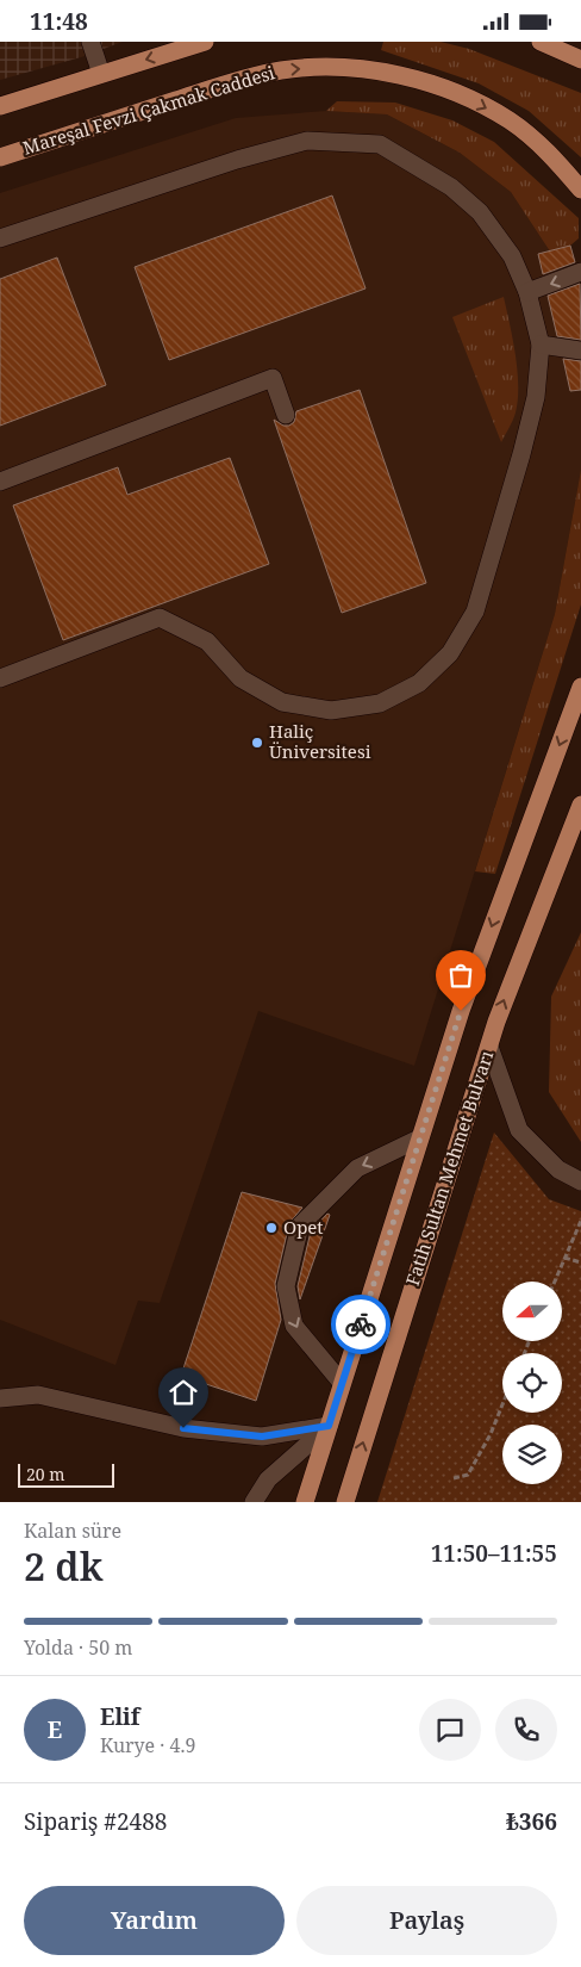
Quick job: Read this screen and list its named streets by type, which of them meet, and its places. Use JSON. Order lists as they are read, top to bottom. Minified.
{"streets":{"main road":["Mareşal Fevzi Çakmak Caddesi","Fatih Sultan Mehmet Bulvarı"]},"places":["Haliç Üniversitesi","Opet"],"scale_bar":"20 m","north":"left","page":{"status":"11:48","scale":"20 m","heading":["2 dk","Kalan süre","11:50–11:55"],"panel":["Elif","Kurye · 4.9","Sipariş #2488","₺366"],"bar":"Yolda · 50 m","round":"E","buttons":["Yardım","Paylaş"]}}
